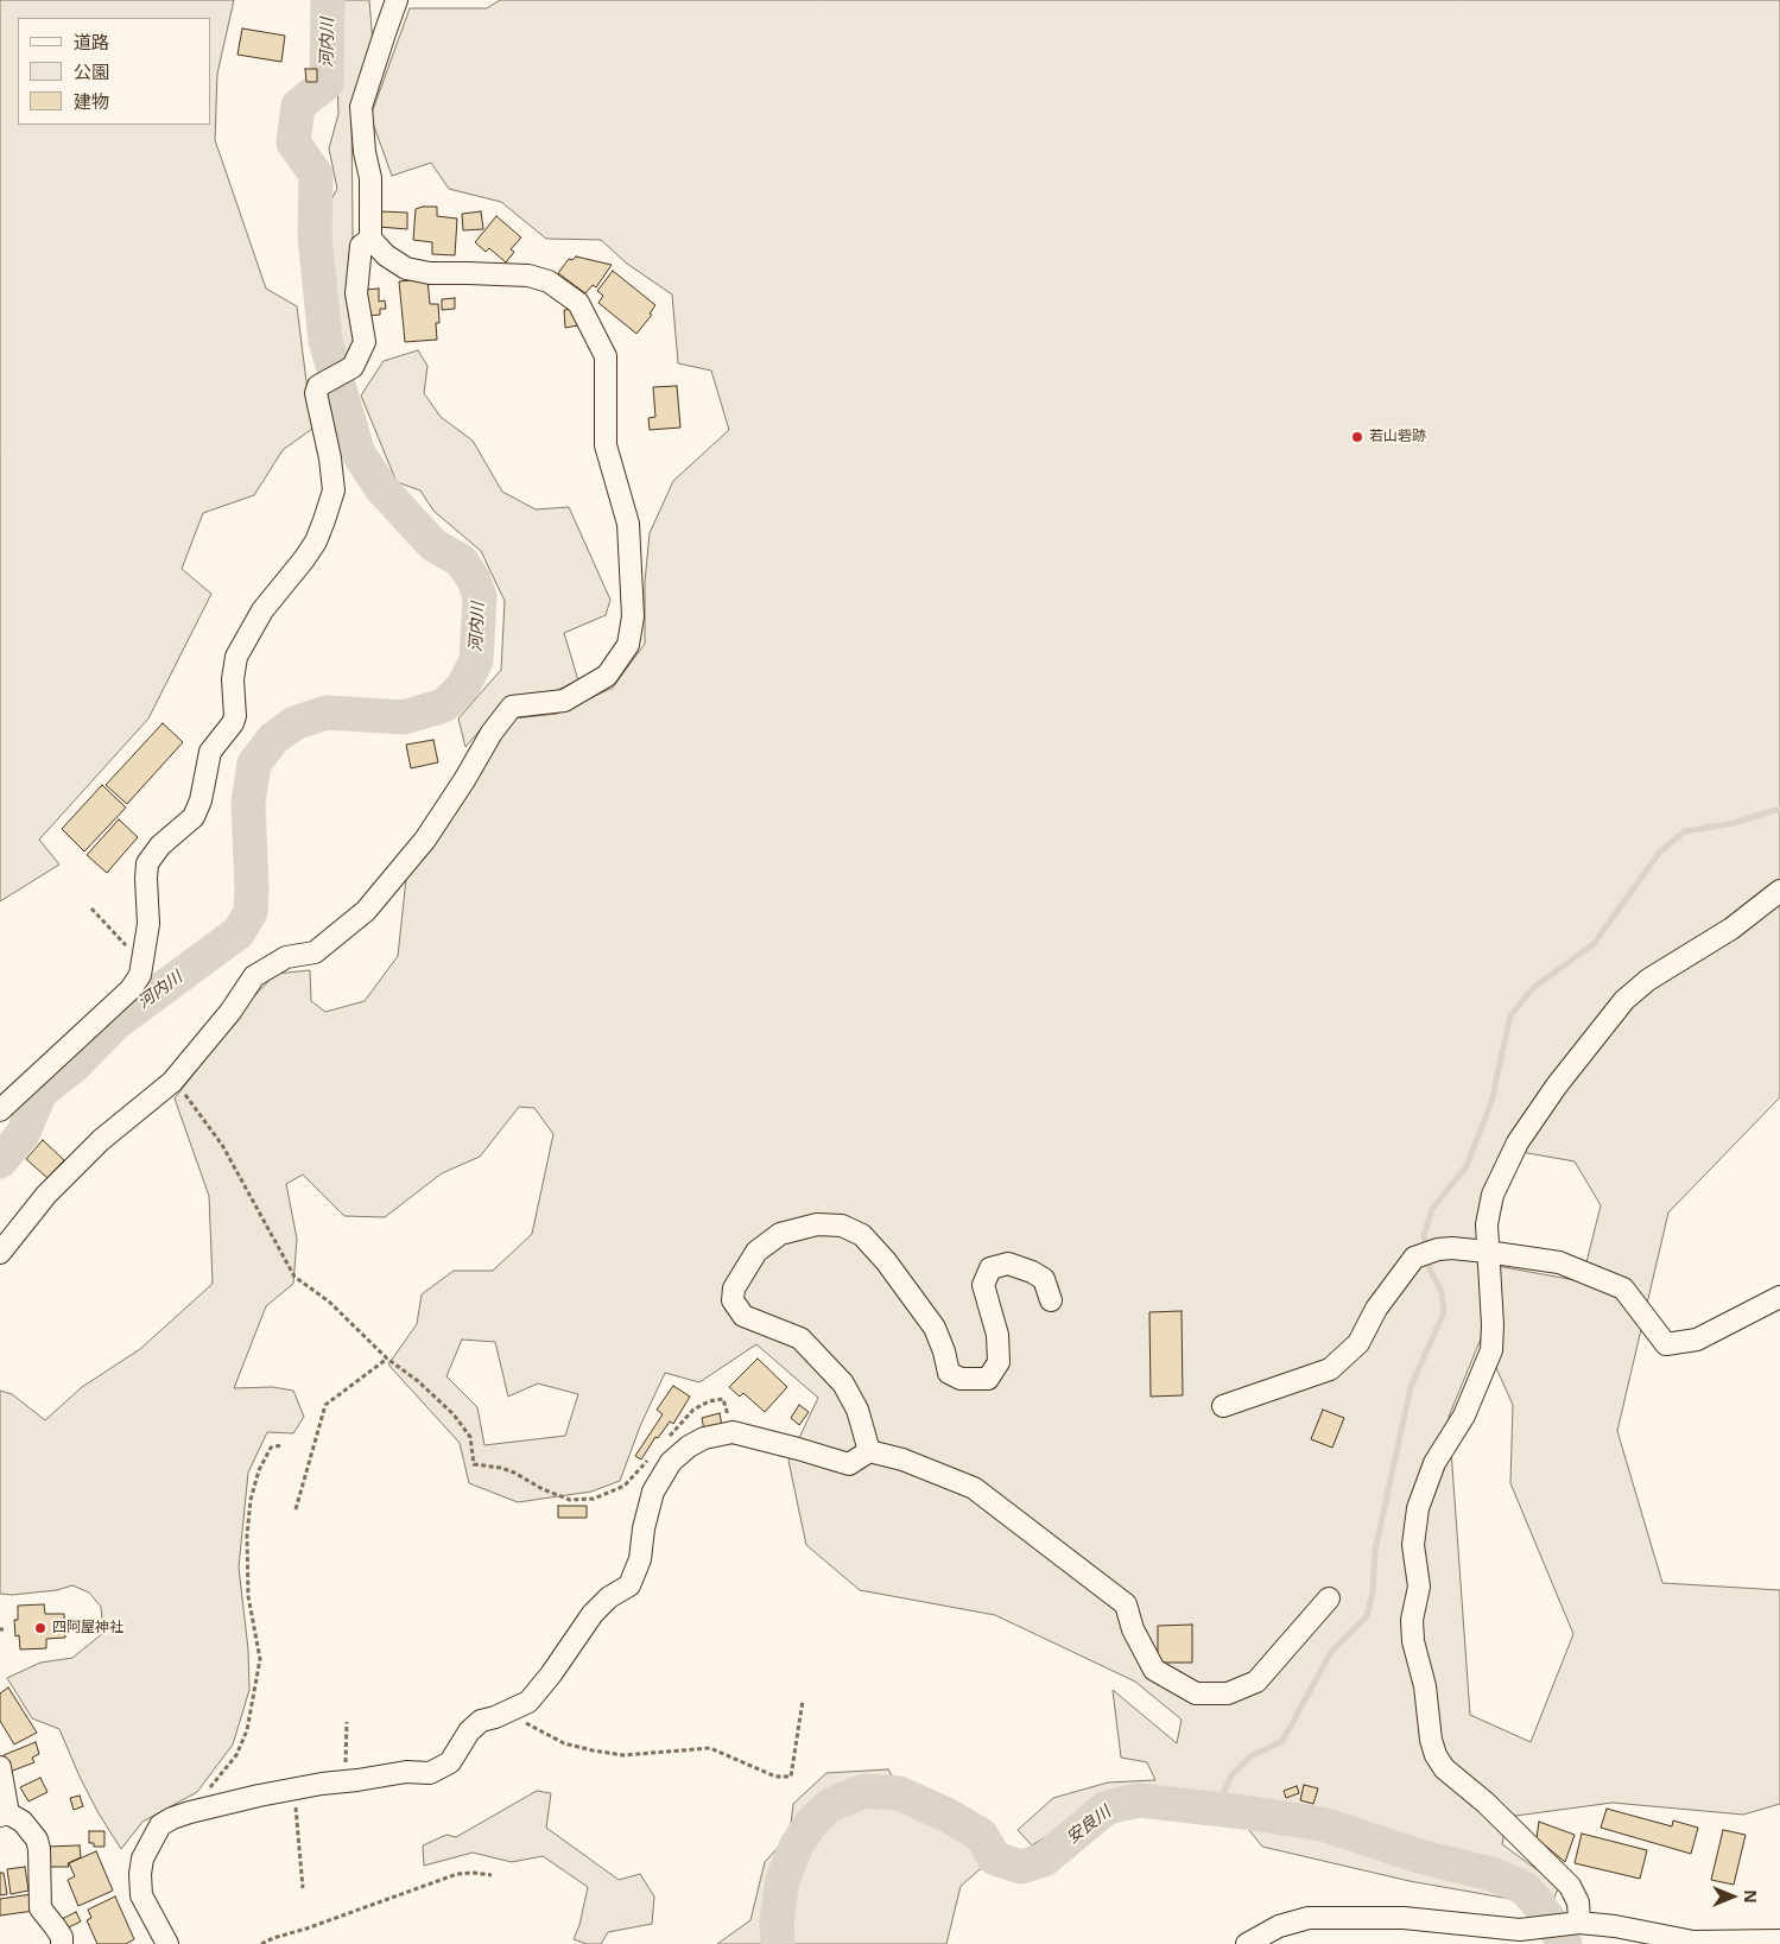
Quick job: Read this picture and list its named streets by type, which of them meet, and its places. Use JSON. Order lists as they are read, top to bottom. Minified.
{"water":["河内川","安良川"],"places":["若山砦跡","四阿屋神社"],"legend":["道路","公園","建物"],"north":"right"}
